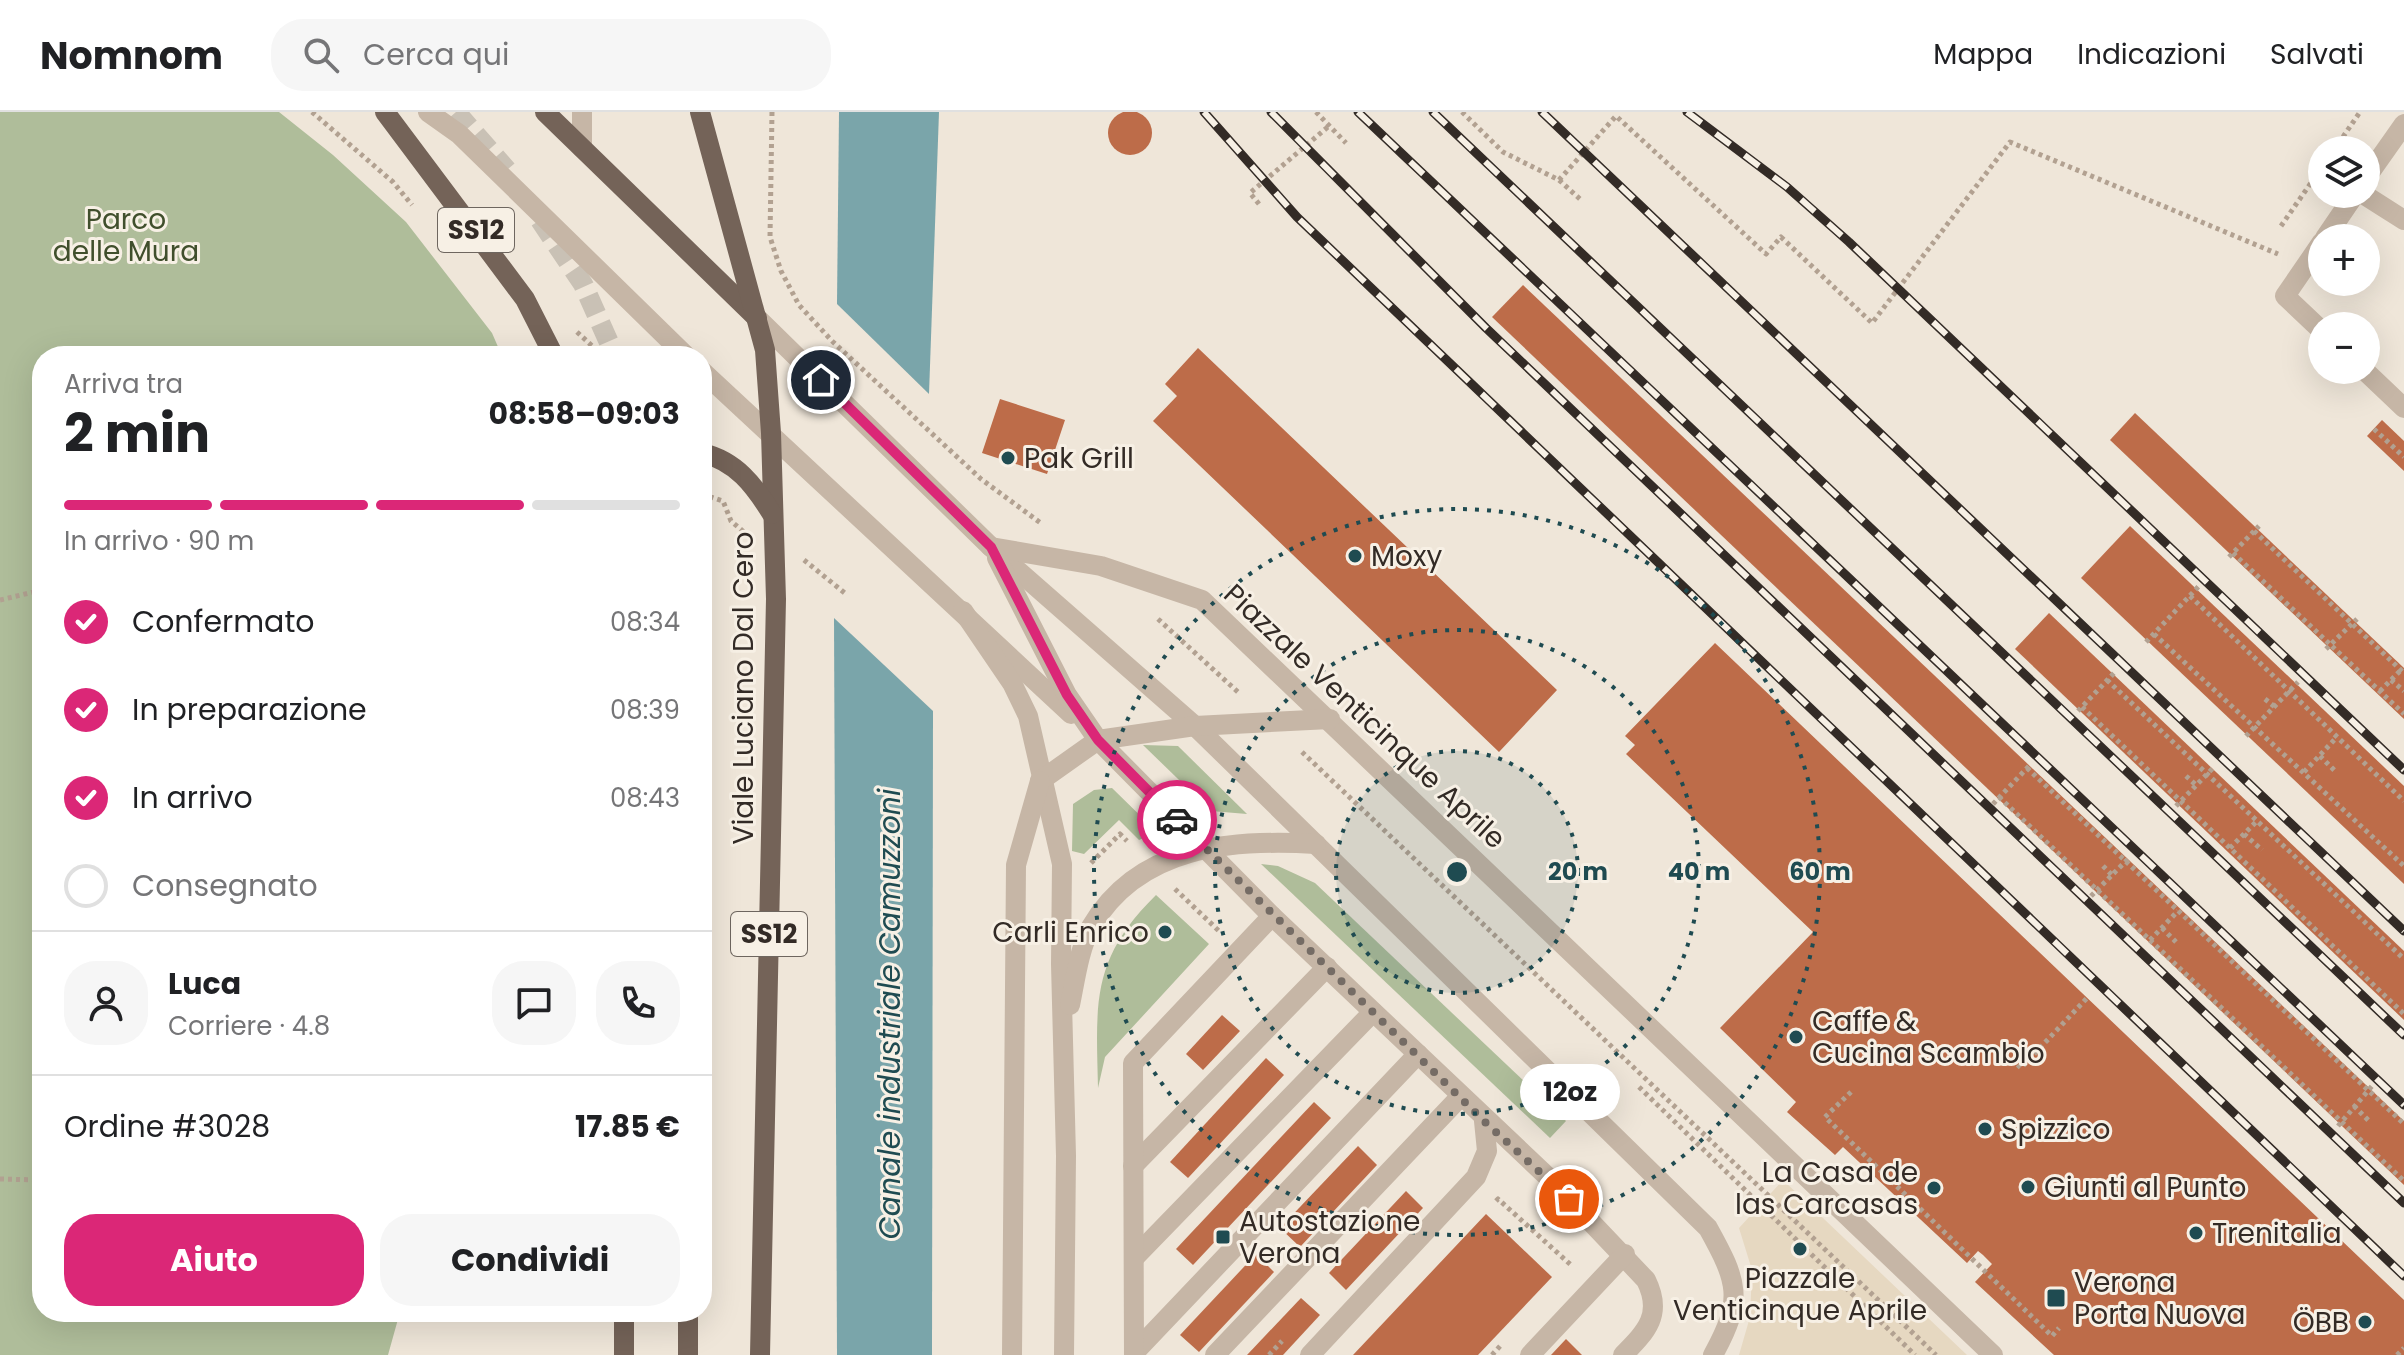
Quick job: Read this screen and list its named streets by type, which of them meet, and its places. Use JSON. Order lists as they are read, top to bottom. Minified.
{"streets":{"main road":["SS12","Viale Luciano Dal Cero"],"street":["Piazzale Venticinque Aprile"]},"crossings":[["SS12","Viale Luciano Dal Cero"]],"water":["Canale industriale Camuzzoni"],"parks":["Parco delle Mura"],"places":{"other":["Pak Grill","Moxy","Carli Enrico","Caffe & Cucina Scambio","Spizzico","Giunti al Punto","La Casa de las Carcasas","12oz","Trenitalia","Piazzale Venticinque Aprile","ÖBB"],"transit":["Autostazione Verona","Verona Porta Nuova"]},"page":{"header":"Nomnom","search":"Cerca qui","nav":["Mappa","Indicazioni","Salvati"],"map_buttons":["+","−"],"heading":["2 min","Arriva tra","08:58–09:03"],"panel":["Luca","Corriere · 4.8","Ordine #3028","17.85 €"],"bar":"In arrivo · 90 m","list":[["Confermato","08:34"],["In preparazione","08:39"],["In arrivo","08:43"],"Consegnato"],"bubble":"12oz","buttons":["Aiuto","Condividi"]},"rings":["20 m","40 m","60 m"]}
